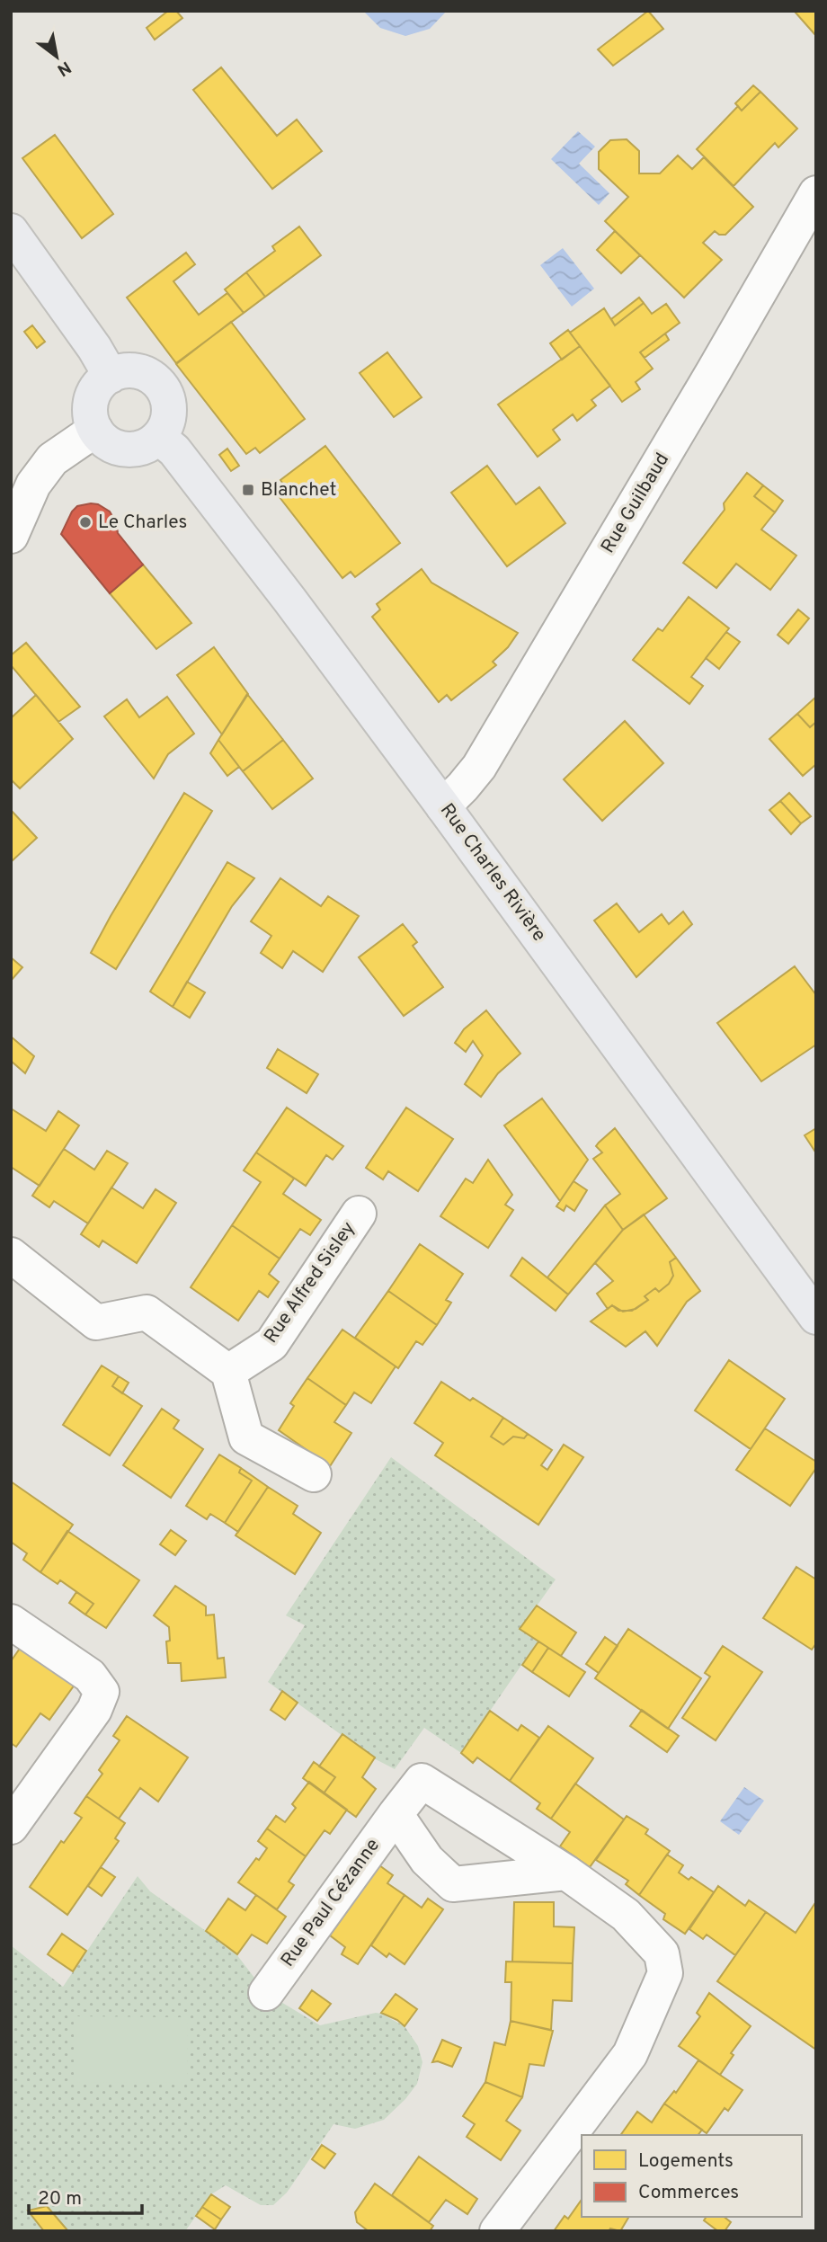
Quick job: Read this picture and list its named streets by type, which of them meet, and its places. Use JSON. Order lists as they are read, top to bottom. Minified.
{"streets":{"main road":["Rue Charles Rivière"],"street":["Rue Guilbaud","Rue Alfred Sisley","Rue Paul Cézanne"]},"crossings":[["Rue Guilbaud","Rue Charles Rivière"]],"places":{"transit":["Blanchet"],"other":["Le Charles"]},"legend":["Logements","Commerces"],"scale_bar":"20 m","north":"bottom right"}
